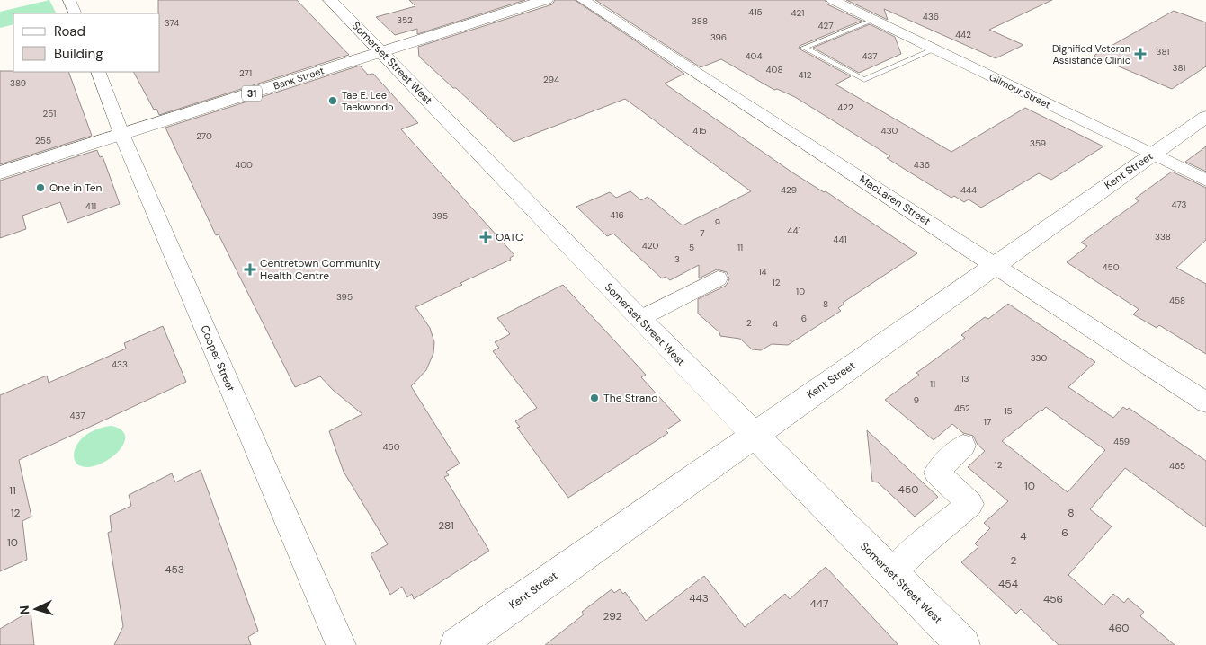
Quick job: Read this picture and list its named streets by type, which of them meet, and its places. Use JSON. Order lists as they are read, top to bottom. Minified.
{"streets":{"main road":["Somerset Street West","Bank Street","31","Kent Street"],"street":["Gilmour Street","MacLaren Street","Cooper Street"]},"crossings":[["Somerset Street West","Bank Street"],["Somerset Street West","Kent Street"],["Bank Street","Cooper Street"],["Gilmour Street","Kent Street"],["Kent Street","MacLaren Street"]],"places":{"health":["Dignified Veteran Assistance Clinic","OATC","Centretown Community Health Centre"],"other":["Tae E. Lee Taekwondo","One in Ten","The Strand"]},"house_numbers":["415","421","436","352","388","374","427","442","396","381","404","437","381","408","271","412","294","389","422","251","415","430","270","255","359","400","436","429","444","473","411","416","395","9","441","7","338","441","420","5","11","3","450","14","12","10","395","458","8","6","2","4","330","433","13","11","9","452","15","437","17","459","450","12","465","10","450","11","12","8","281","6","4","10","2","453","454","443","456","447","292","460"],"legend":["Road","Building"],"north":"left"}
